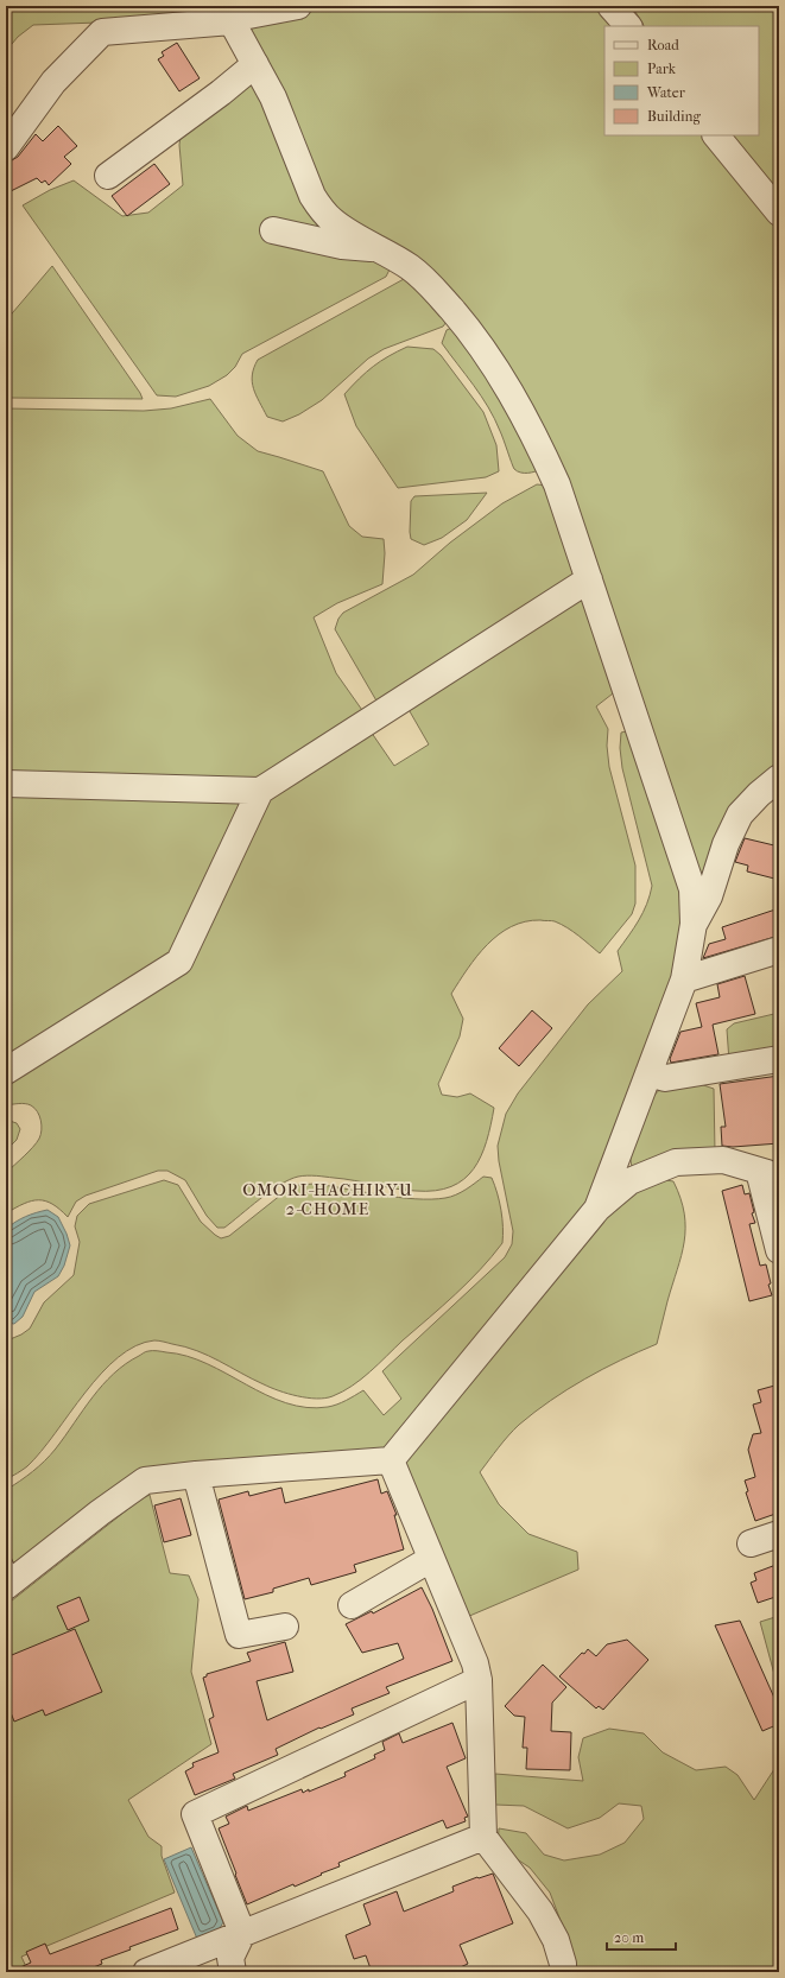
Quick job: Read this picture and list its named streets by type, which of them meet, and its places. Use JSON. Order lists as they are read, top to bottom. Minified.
{"districts":["OMORI-HACHIRYU 2-CHOME"],"legend":["Road","Park","Water","Building"],"scale_bar":"20 m"}
